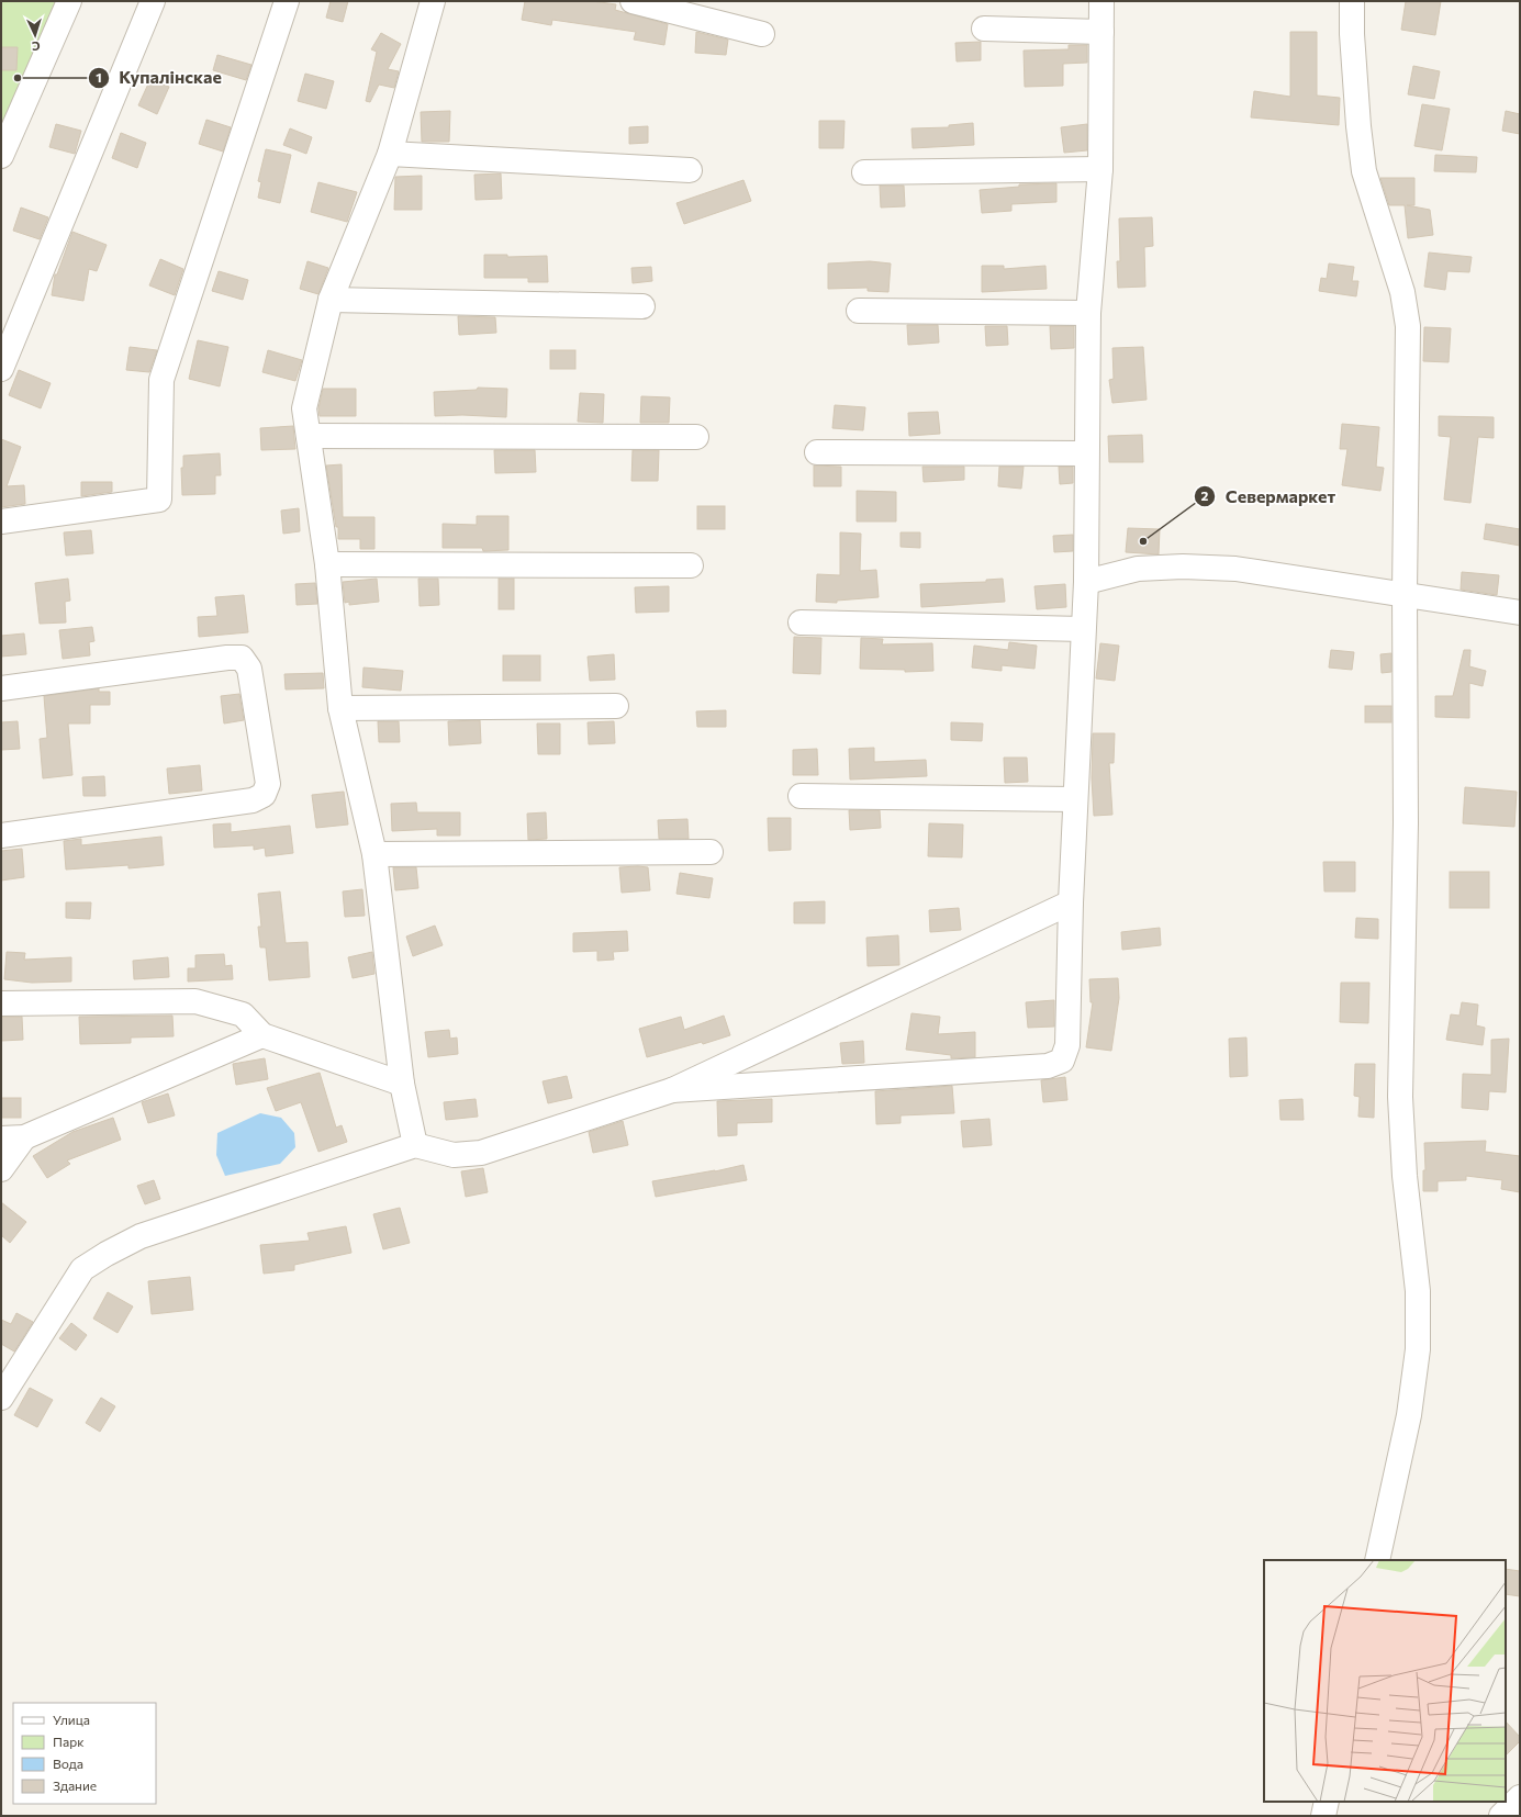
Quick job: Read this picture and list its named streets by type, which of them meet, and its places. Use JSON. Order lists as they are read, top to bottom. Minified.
{"places":["Купалінскае","Севермаркет"],"legend":["Улица","Парк","Вода","Здание"],"north":"bottom"}
